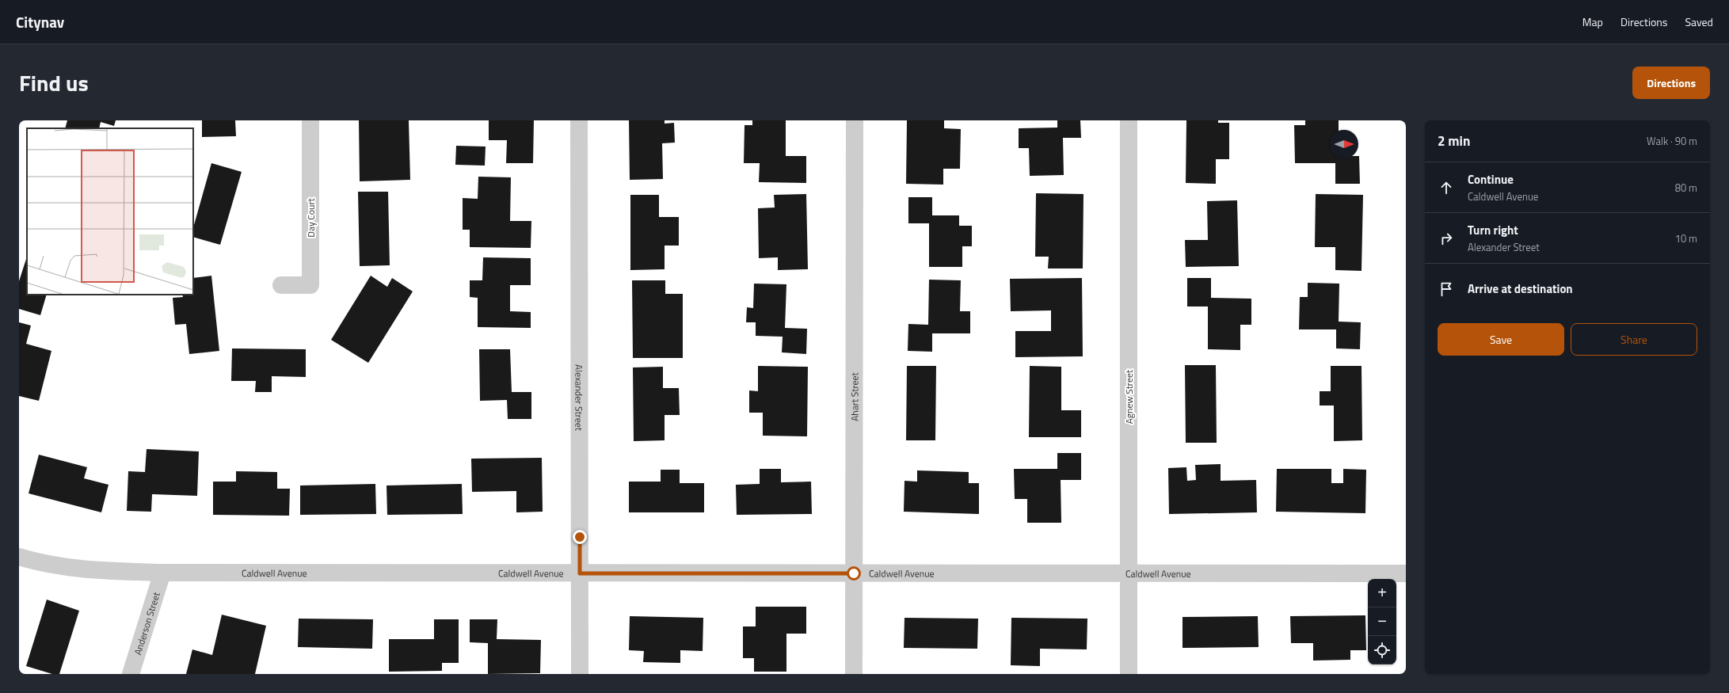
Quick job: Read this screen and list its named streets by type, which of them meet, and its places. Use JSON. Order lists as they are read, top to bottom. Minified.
{"streets":{"street":["Day Court","Alexander Street","Agnew Street","Ahart Street","Caldwell Avenue","Anderson Street"]},"crossings":[["Alexander Street","Caldwell Avenue"],["Agnew Street","Caldwell Avenue"],["Ahart Street","Caldwell Avenue"],["Caldwell Avenue","Anderson Street"]],"north":"right","page":{"header":"Citynav","nav":["Map","Directions","Saved"],"title":"Find us","buttons":["Directions",["Save","Share"]],"heading":["2 min","Walk · 90 m"],"list":[["Continue","Caldwell Avenue","80 m"],["Turn right","Alexander Street","10 m"],"Arrive at destination"],"map_buttons":["+","−"]}}
